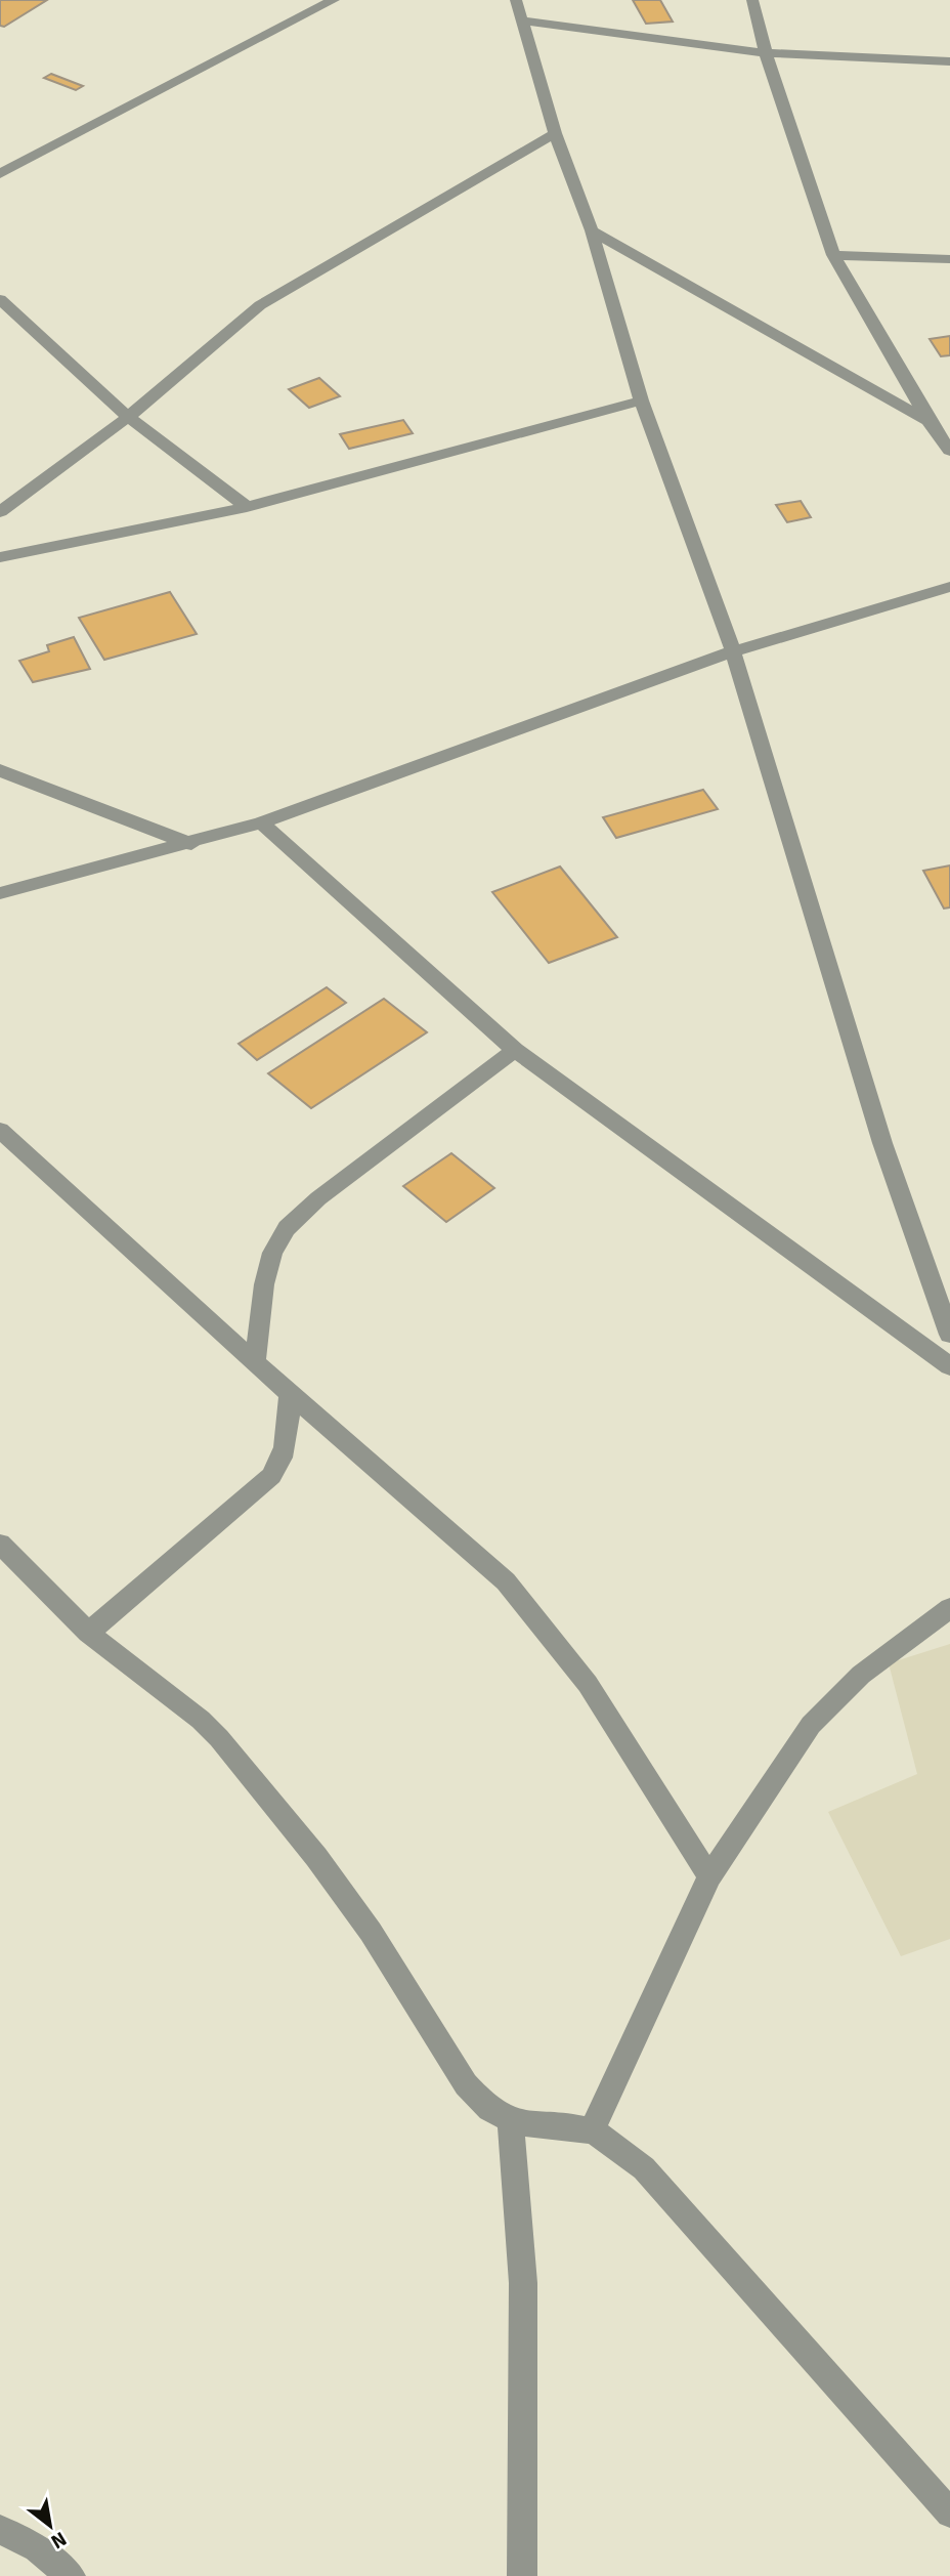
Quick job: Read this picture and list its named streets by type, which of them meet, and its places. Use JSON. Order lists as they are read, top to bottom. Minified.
{"north":"bottom right"}
